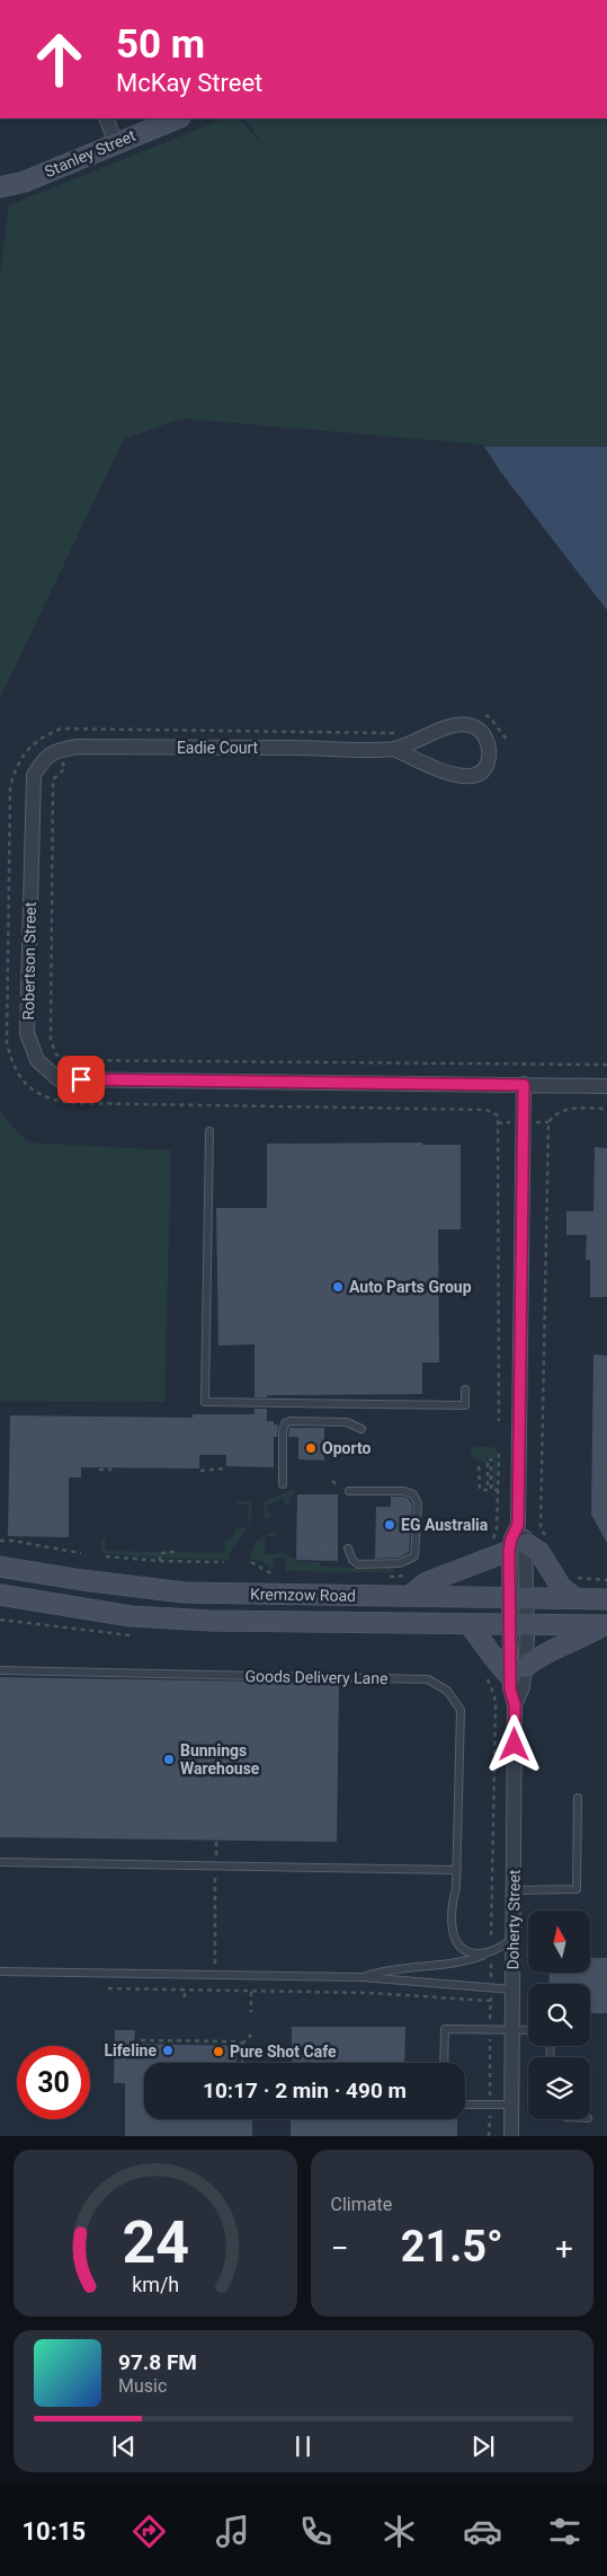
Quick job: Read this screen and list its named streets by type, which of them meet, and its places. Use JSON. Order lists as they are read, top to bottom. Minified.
{"streets":{"street":["Stanley Street","Eadie Court","Robertson Street","Kremzow Road","Doherty Street"],"lane":["Goods Delivery Lane"]},"crossings":[["Eadie Court","Robertson Street"],["Robertson Street","Doherty Street"],["Kremzow Road","Doherty Street"]],"places":["Auto Parts Group","Oporto","EG Australia","Bunnings Warehouse","Lifeline","Pure Shot Cafe"],"north":"top","page":{"turn":["50 m","McKay Street"],"limit":"30","trip":"10:17 · 2 min · 490 m","tile":"Climate","heat":["−","21.5°","+"],"song":["97.8 FM","Music"],"tabs":"10:15","gauge":["24","km/h"]}}
